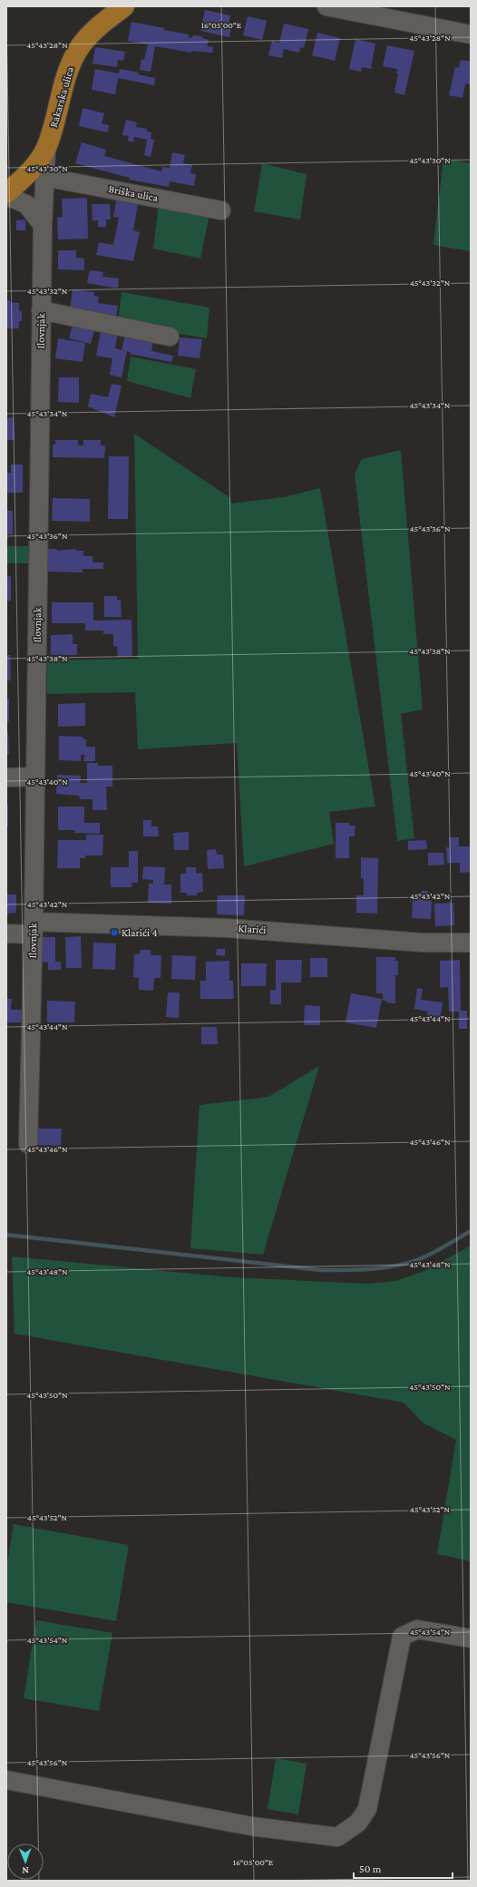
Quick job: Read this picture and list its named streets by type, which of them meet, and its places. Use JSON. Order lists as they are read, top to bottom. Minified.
{"streets":{"main road":["Rakarska ulica"],"street":["Briška ulica","Ilovnjak","Klarići"]},"crossings":[["Rakarska ulica","Ilovnjak"],["Briška ulica","Ilovnjak"],["Ilovnjak","Klarići"]],"places":{"transit":["Klarići 4"]},"scale_bar":"50 m","north":"bottom","coordinates":["16°05'00\"E","45°43'28\"N","45°43'30\"N","45°43'32\"N","45°43'34\"N","45°43'36\"N","45°43'38\"N","45°43'40\"N","45°43'42\"N","45°43'44\"N","45°43'46\"N","45°43'48\"N","45°43'50\"N","45°43'52\"N","45°43'54\"N","45°43'56\"N"]}
